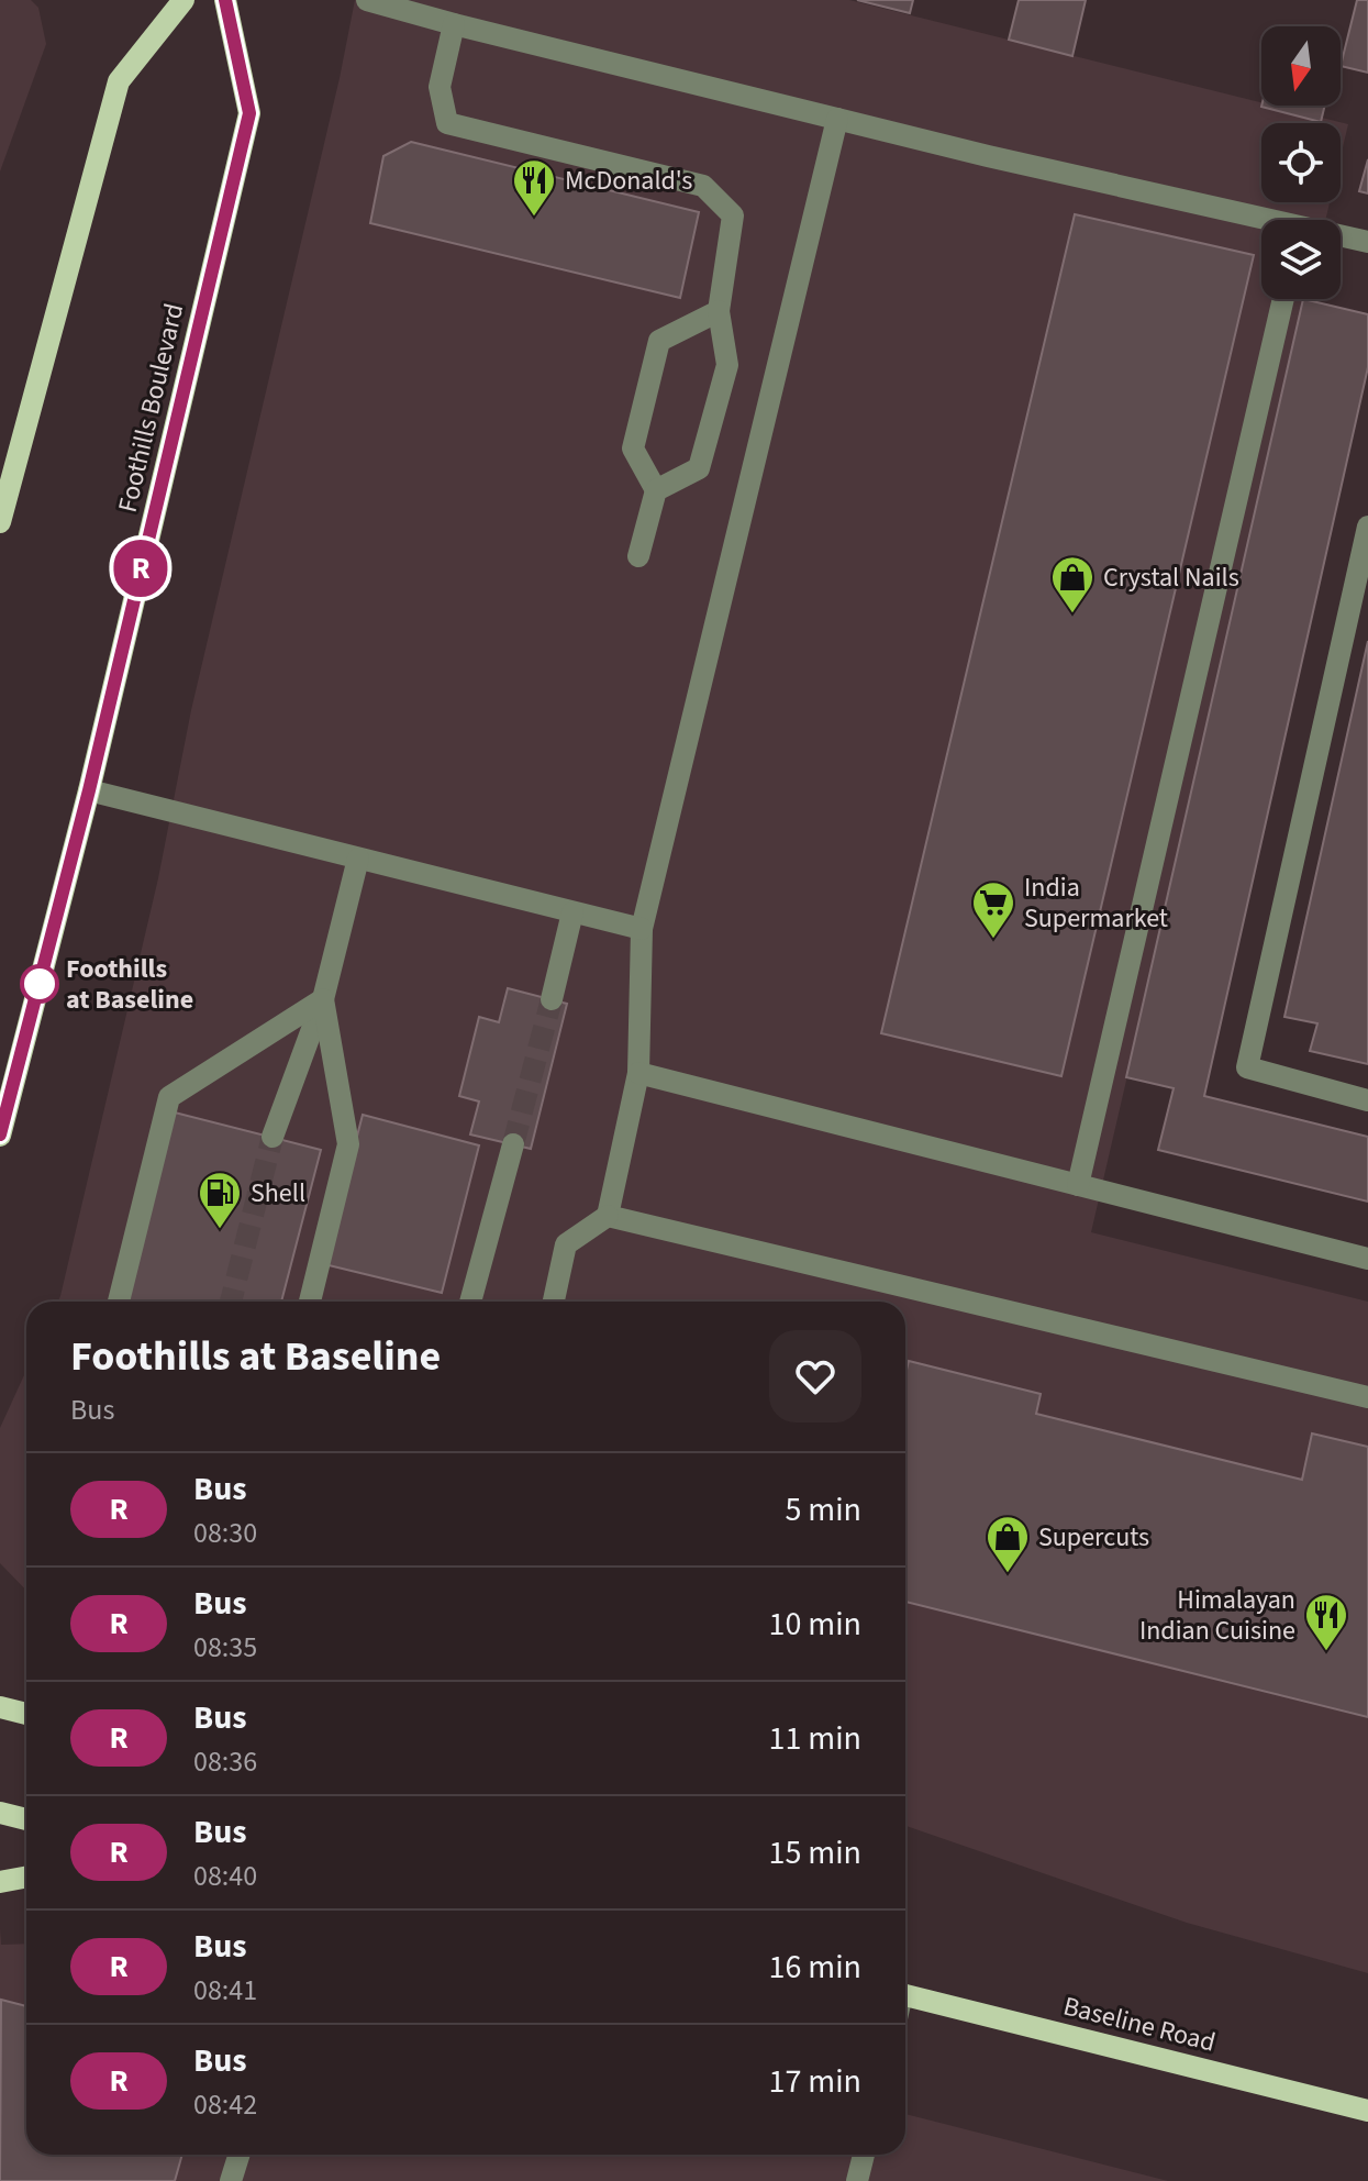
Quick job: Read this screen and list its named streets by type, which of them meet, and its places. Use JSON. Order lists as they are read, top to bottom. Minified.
{"streets":{"main road":["Foothills Boulevard","Baseline Road"]},"places":{"restaurant":["McDonald's","Himalayan Indian Cuisine"],"shop":["Crystal Nails","Supercuts"],"supermarket":["India Supermarket"],"other":["Foothills at Baseline"],"fuel station":["Shell"]},"lines":["bus line R"],"north":"bottom","page":{"on_map":"R","heading":["Foothills at Baseline","Bus"],"list":[{"mark":"R","name":"Bus","note":"08:30","value":"5 min"},{"mark":"R","name":"Bus","note":"08:35","value":"10 min"},{"mark":"R","name":"Bus","note":"08:36","value":"11 min"},{"mark":"R","name":"Bus","note":"08:40","value":"15 min"},{"mark":"R","name":"Bus","note":"08:41","value":"16 min"},{"mark":"R","name":"Bus","note":"08:42","value":"17 min"}]}}
